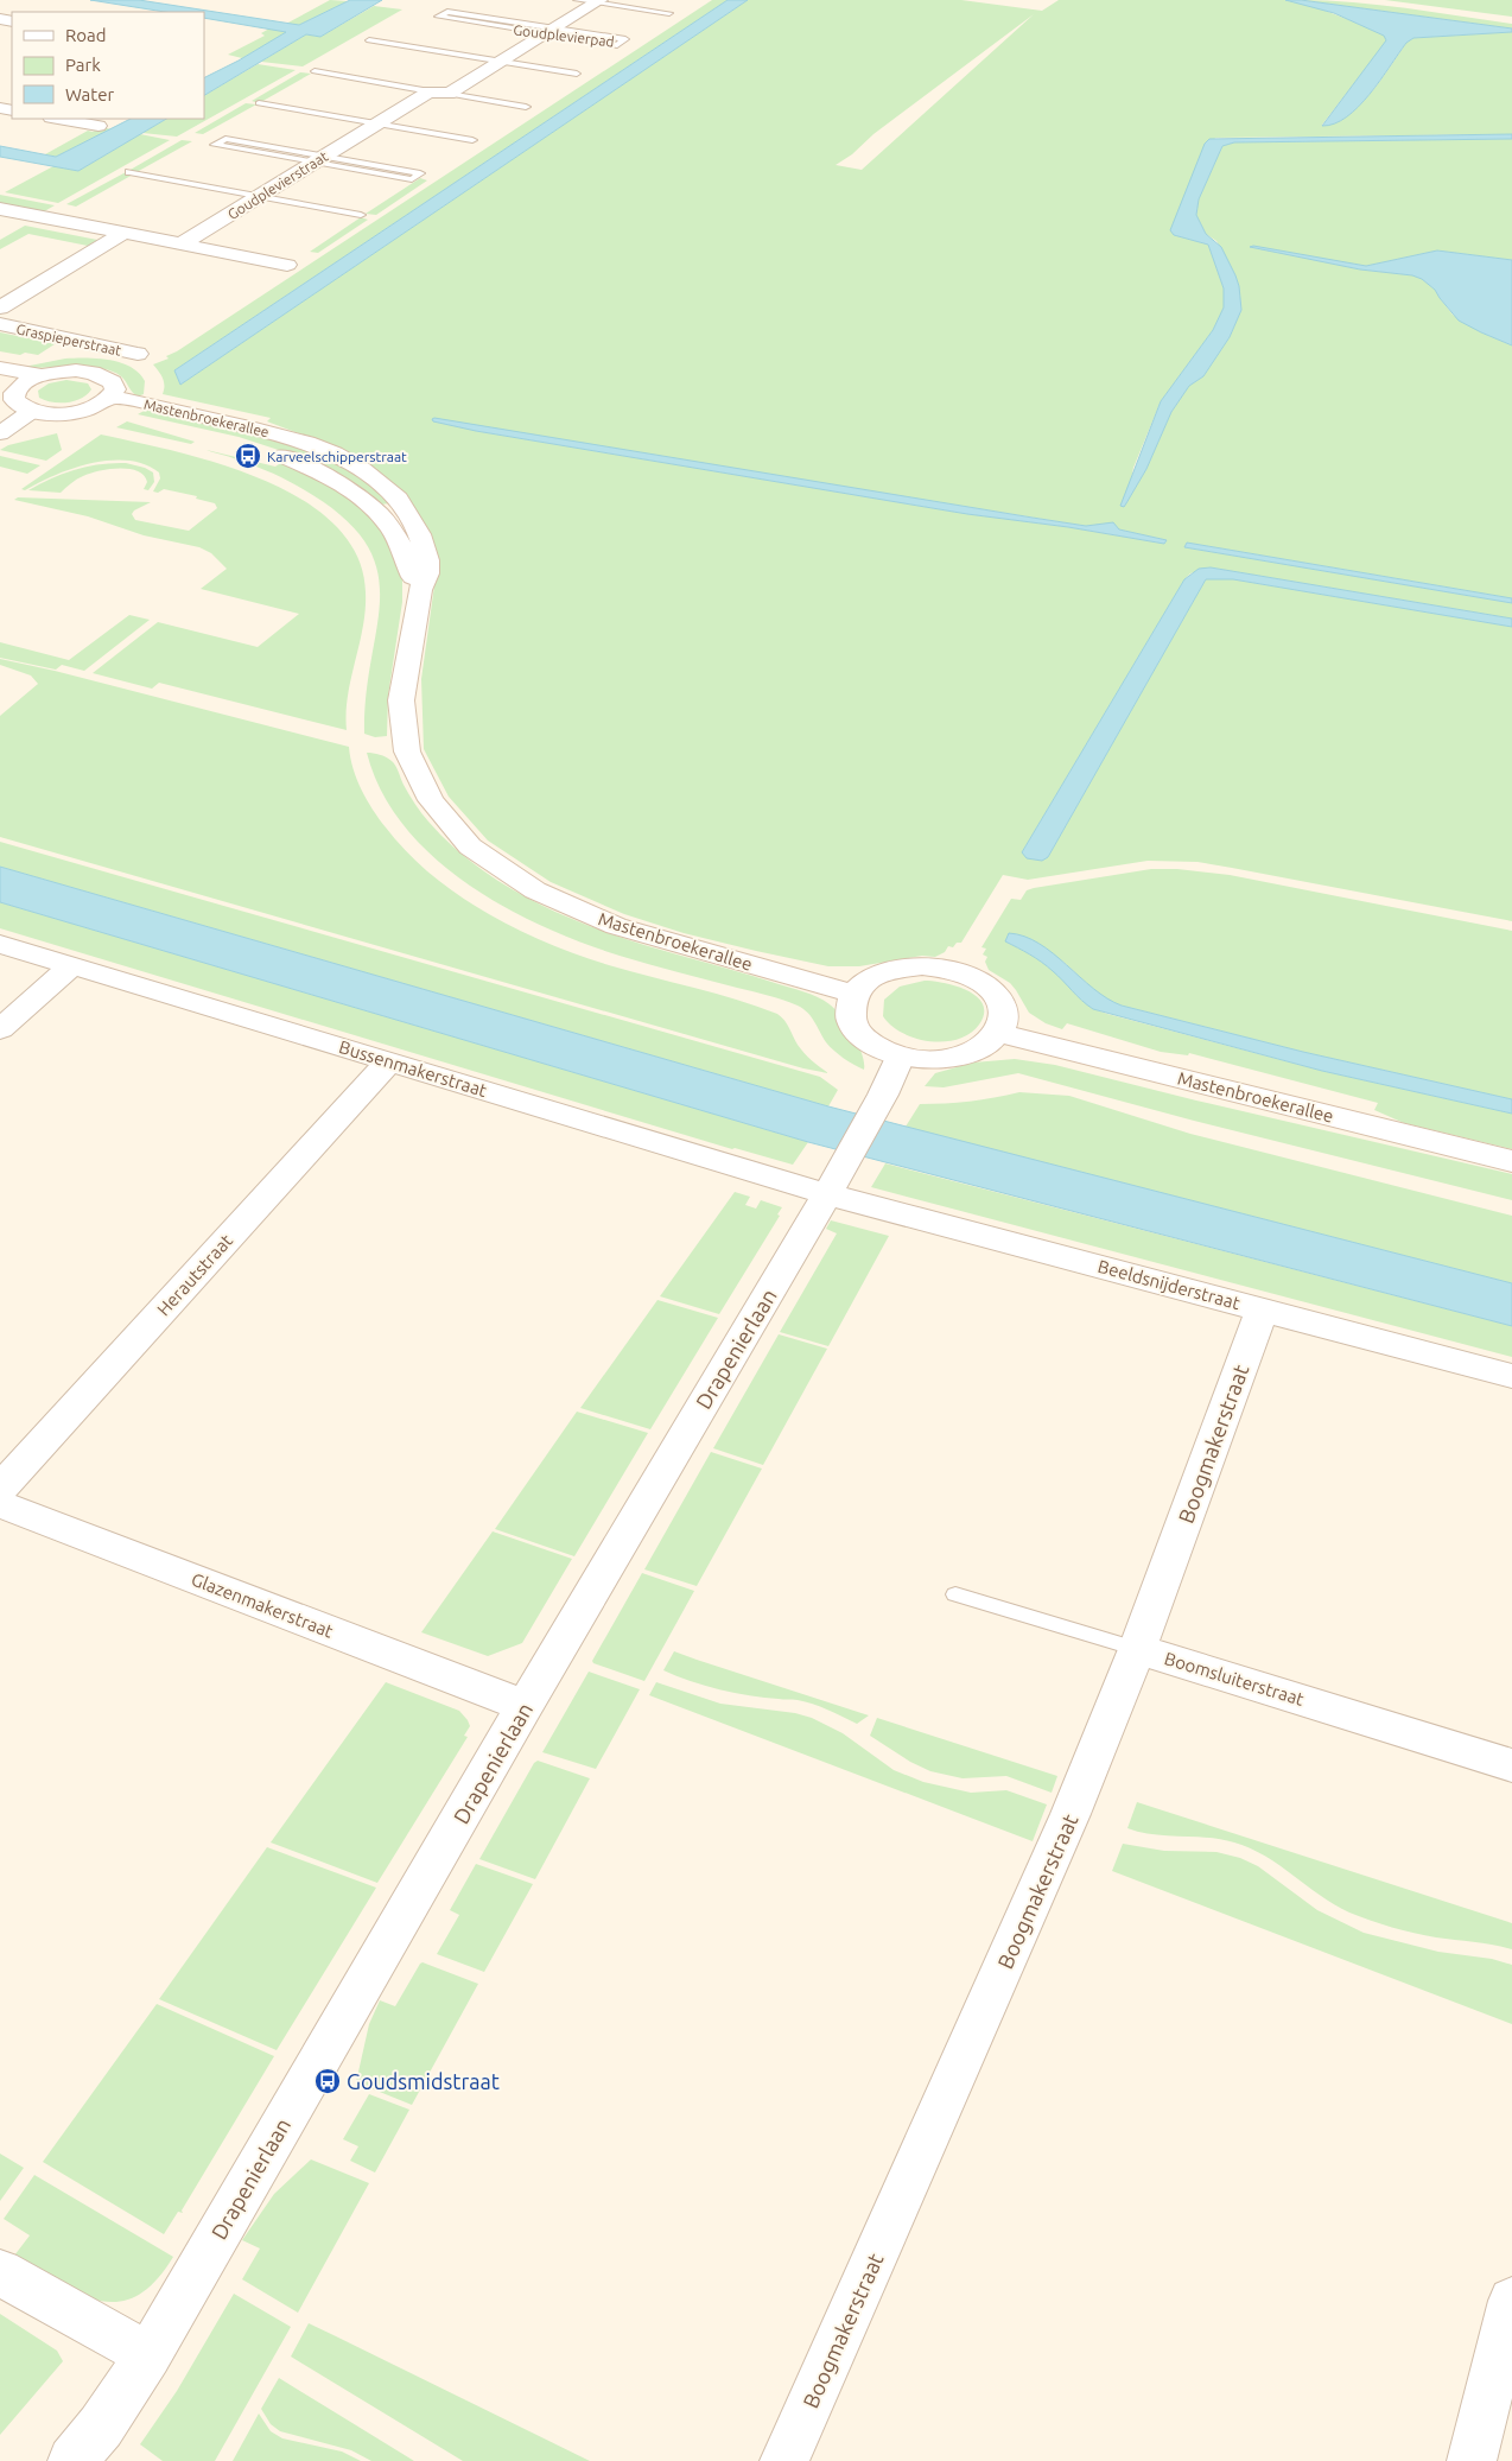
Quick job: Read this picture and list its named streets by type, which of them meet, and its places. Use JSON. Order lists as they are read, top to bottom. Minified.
{"streets":{"street":["Goudplevierstraat","Graspieperstraat","Mastenbroekerallee","Bussenmakerstraat","Herautstraat","Beeldsnijderstraat","Drapenierlaan","Boogmakerstraat","Glazenmakerstraat","Boomsluiterstraat"],"lane":["Goudplevierpad"]},"crossings":[["Mastenbroekerallee","Drapenierlaan"],["Bussenmakerstraat","Herautstraat"],["Bussenmakerstraat","Beeldsnijderstraat"],["Bussenmakerstraat","Drapenierlaan"],["Beeldsnijderstraat","Drapenierlaan"],["Beeldsnijderstraat","Boogmakerstraat"],["Drapenierlaan","Glazenmakerstraat"],["Boogmakerstraat","Boomsluiterstraat"]],"places":{"bus stop":["Karveelschipperstraat","Goudsmidstraat"]},"legend":["Road","Park","Water"]}
